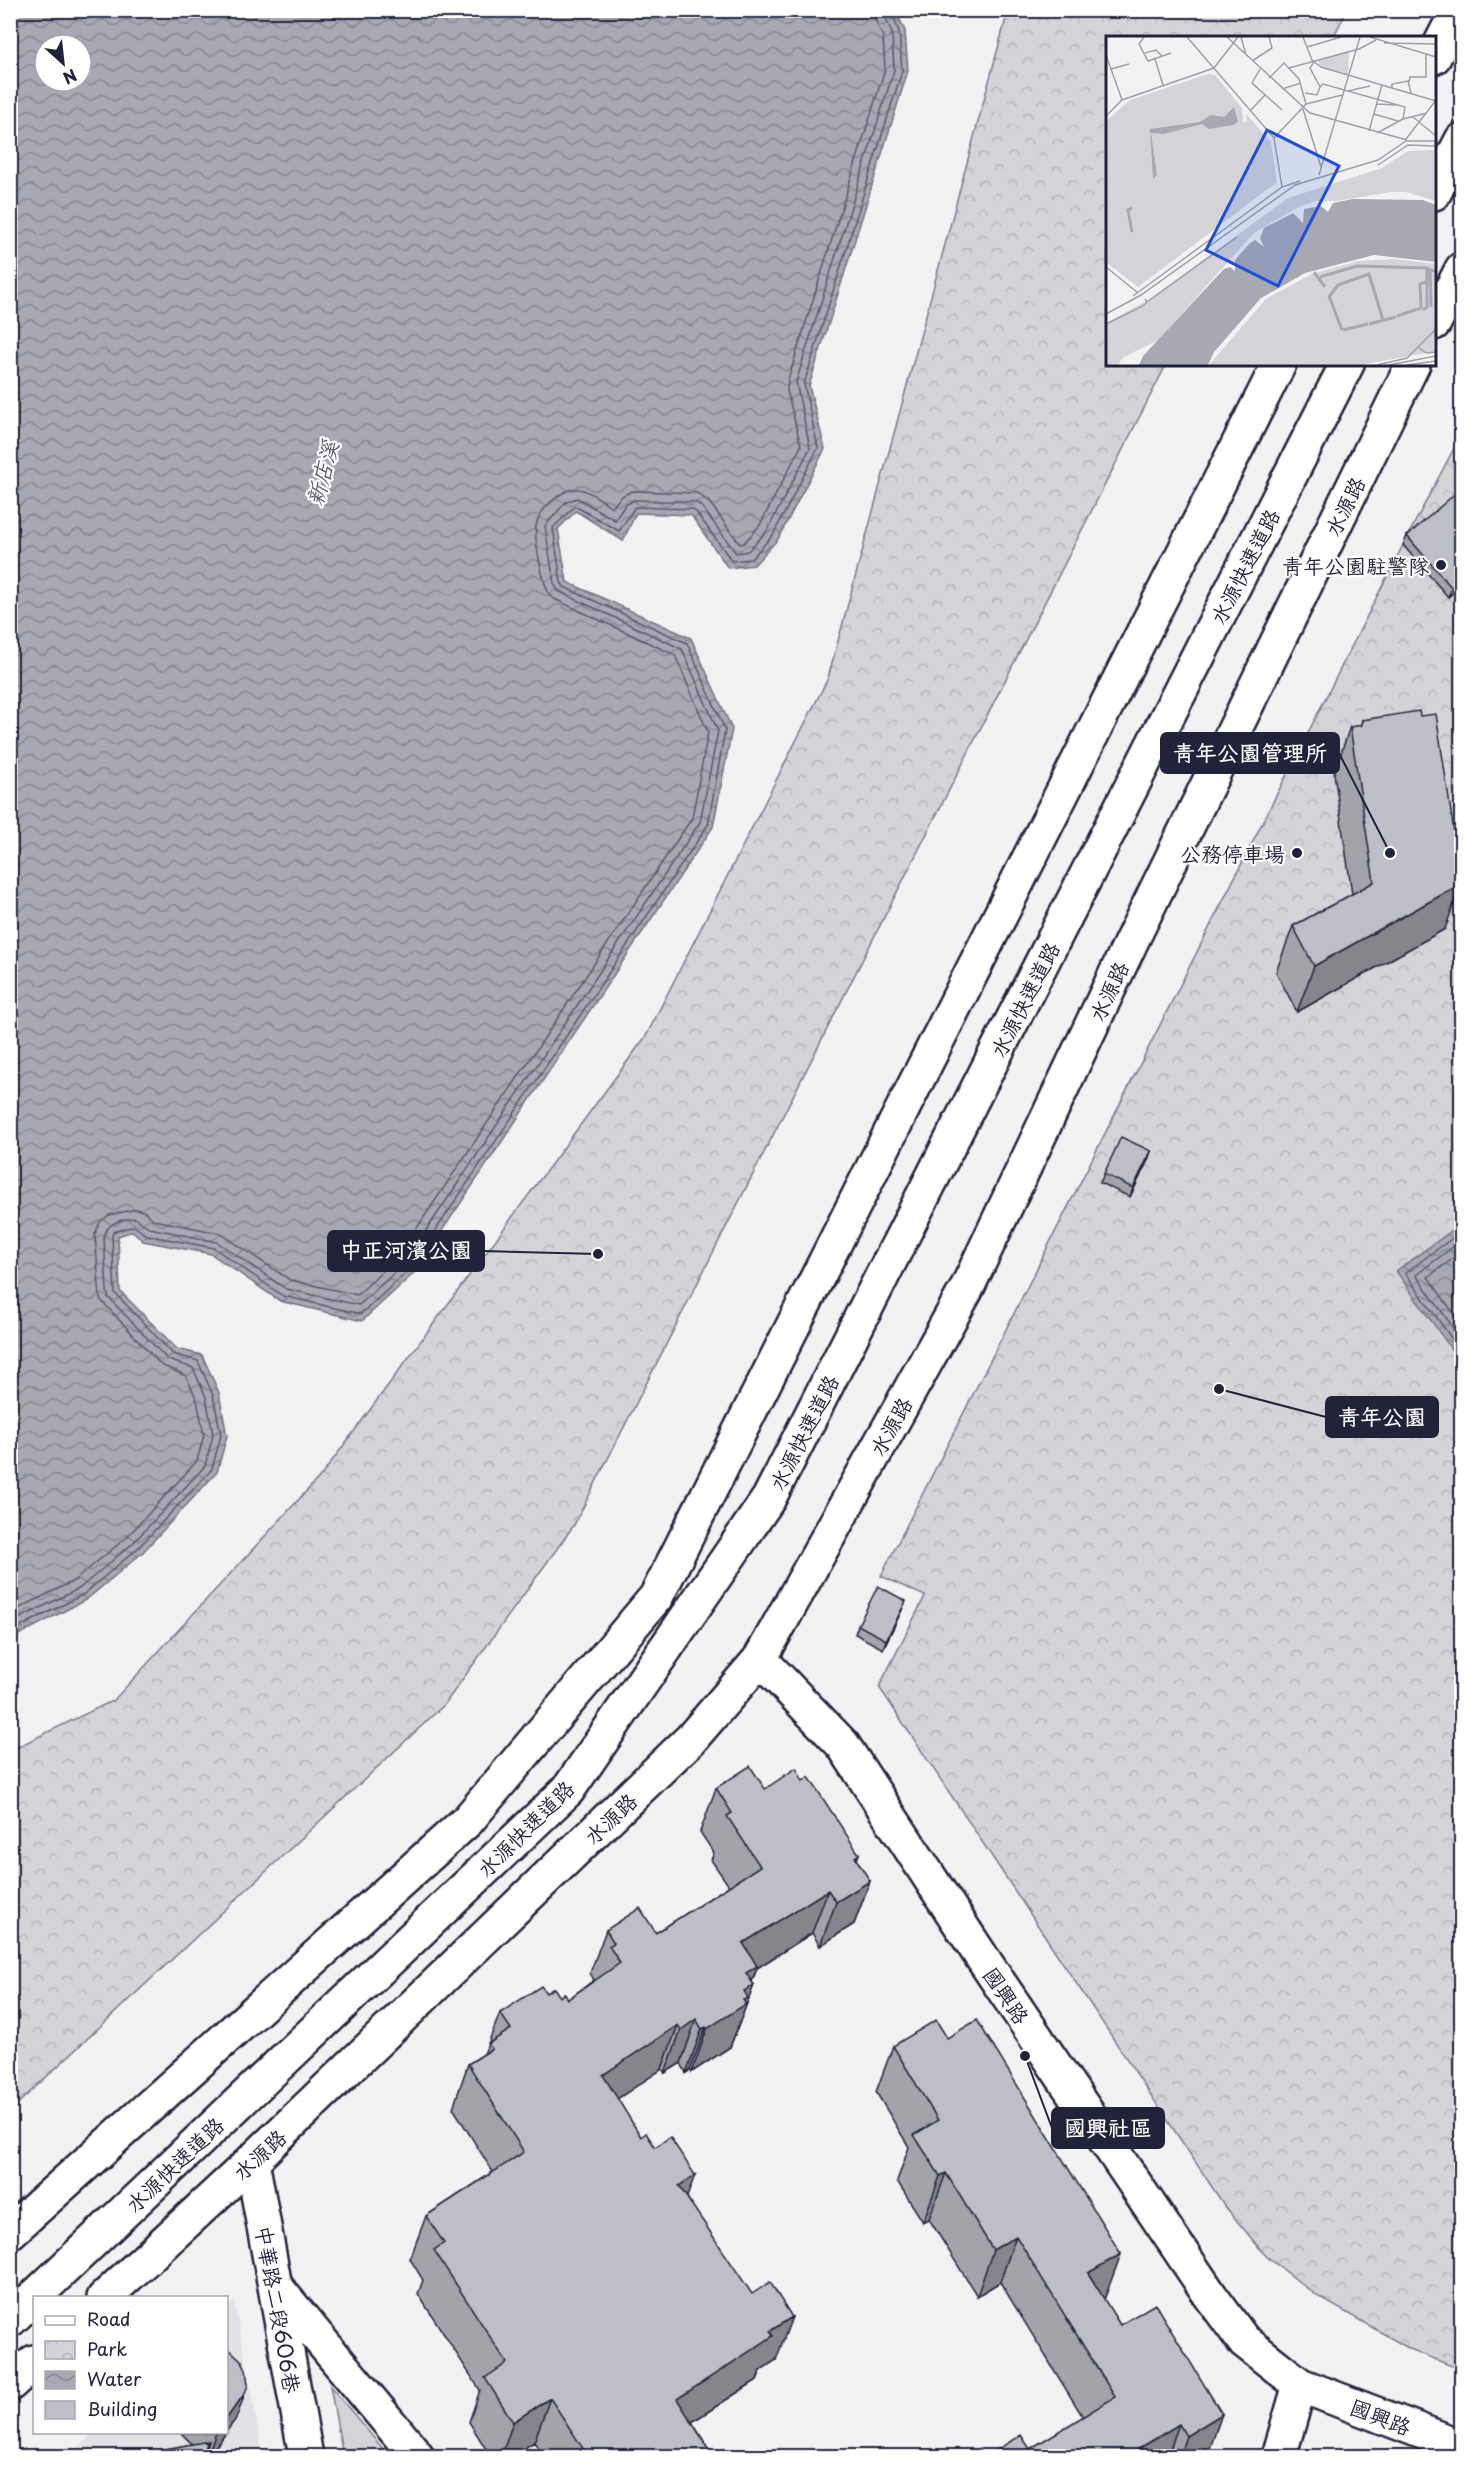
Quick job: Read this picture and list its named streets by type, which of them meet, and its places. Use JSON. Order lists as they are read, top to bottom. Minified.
{"streets":{"main road":["水源路","水源快速道路","國興路","中華路二段606巷"]},"crossings":[["水源路","國興路"],["水源路","中華路二段606巷"]],"water":["新店溪"],"places":["青年公園駐警隊","公務停車場","青年公園管理所","中正河濱公園","青年公園","國興社區"],"legend":["Road","Park","Water","Building"],"north":"bottom right"}
